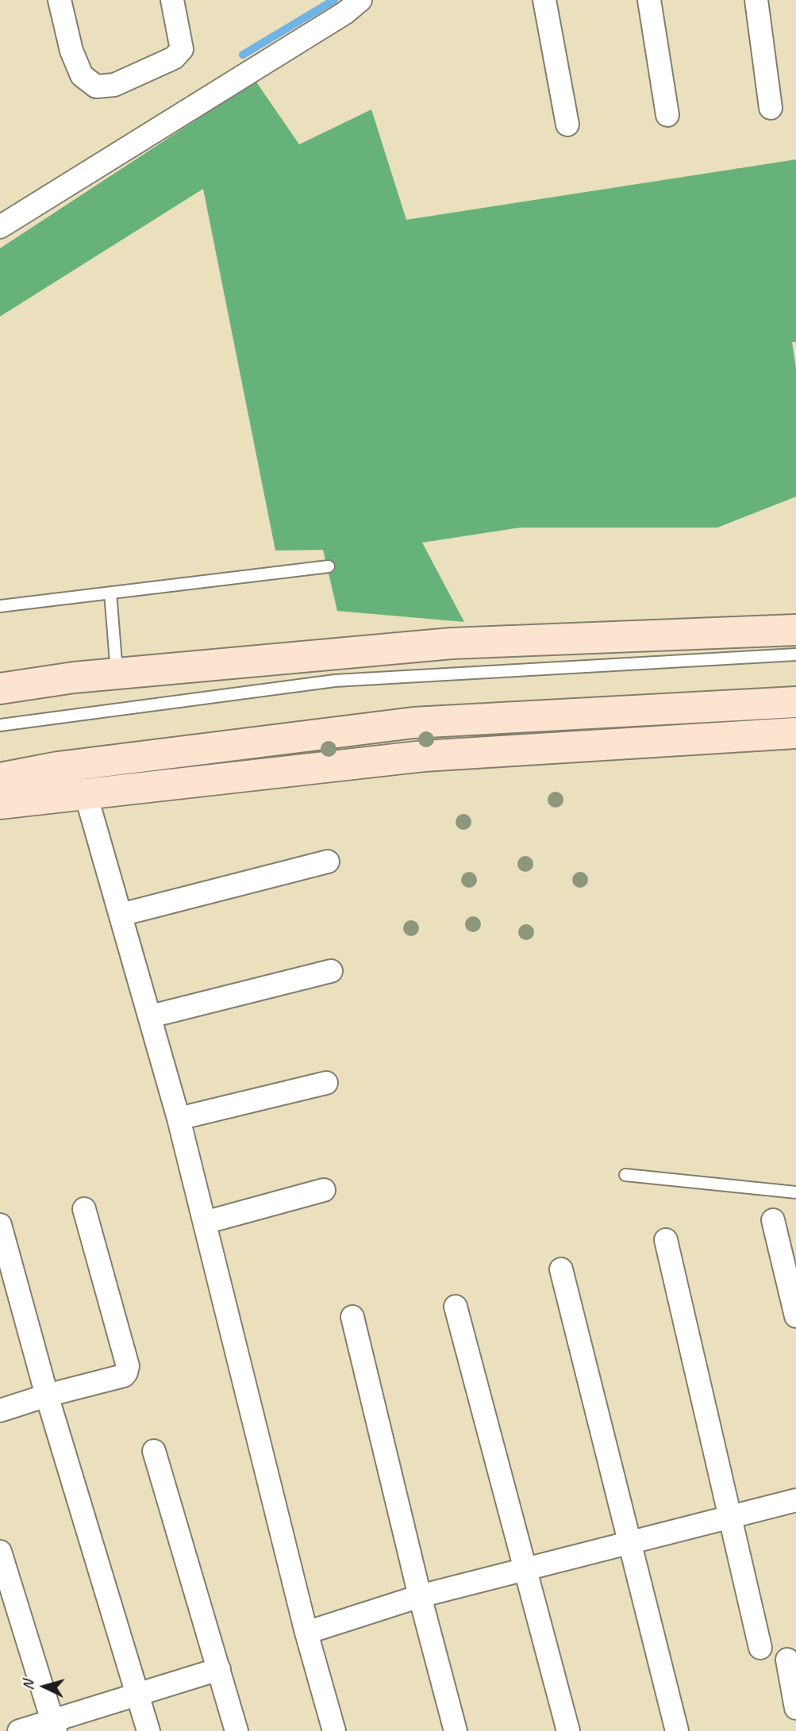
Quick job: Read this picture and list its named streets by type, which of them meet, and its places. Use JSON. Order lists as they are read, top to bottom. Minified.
{"north":"left"}
